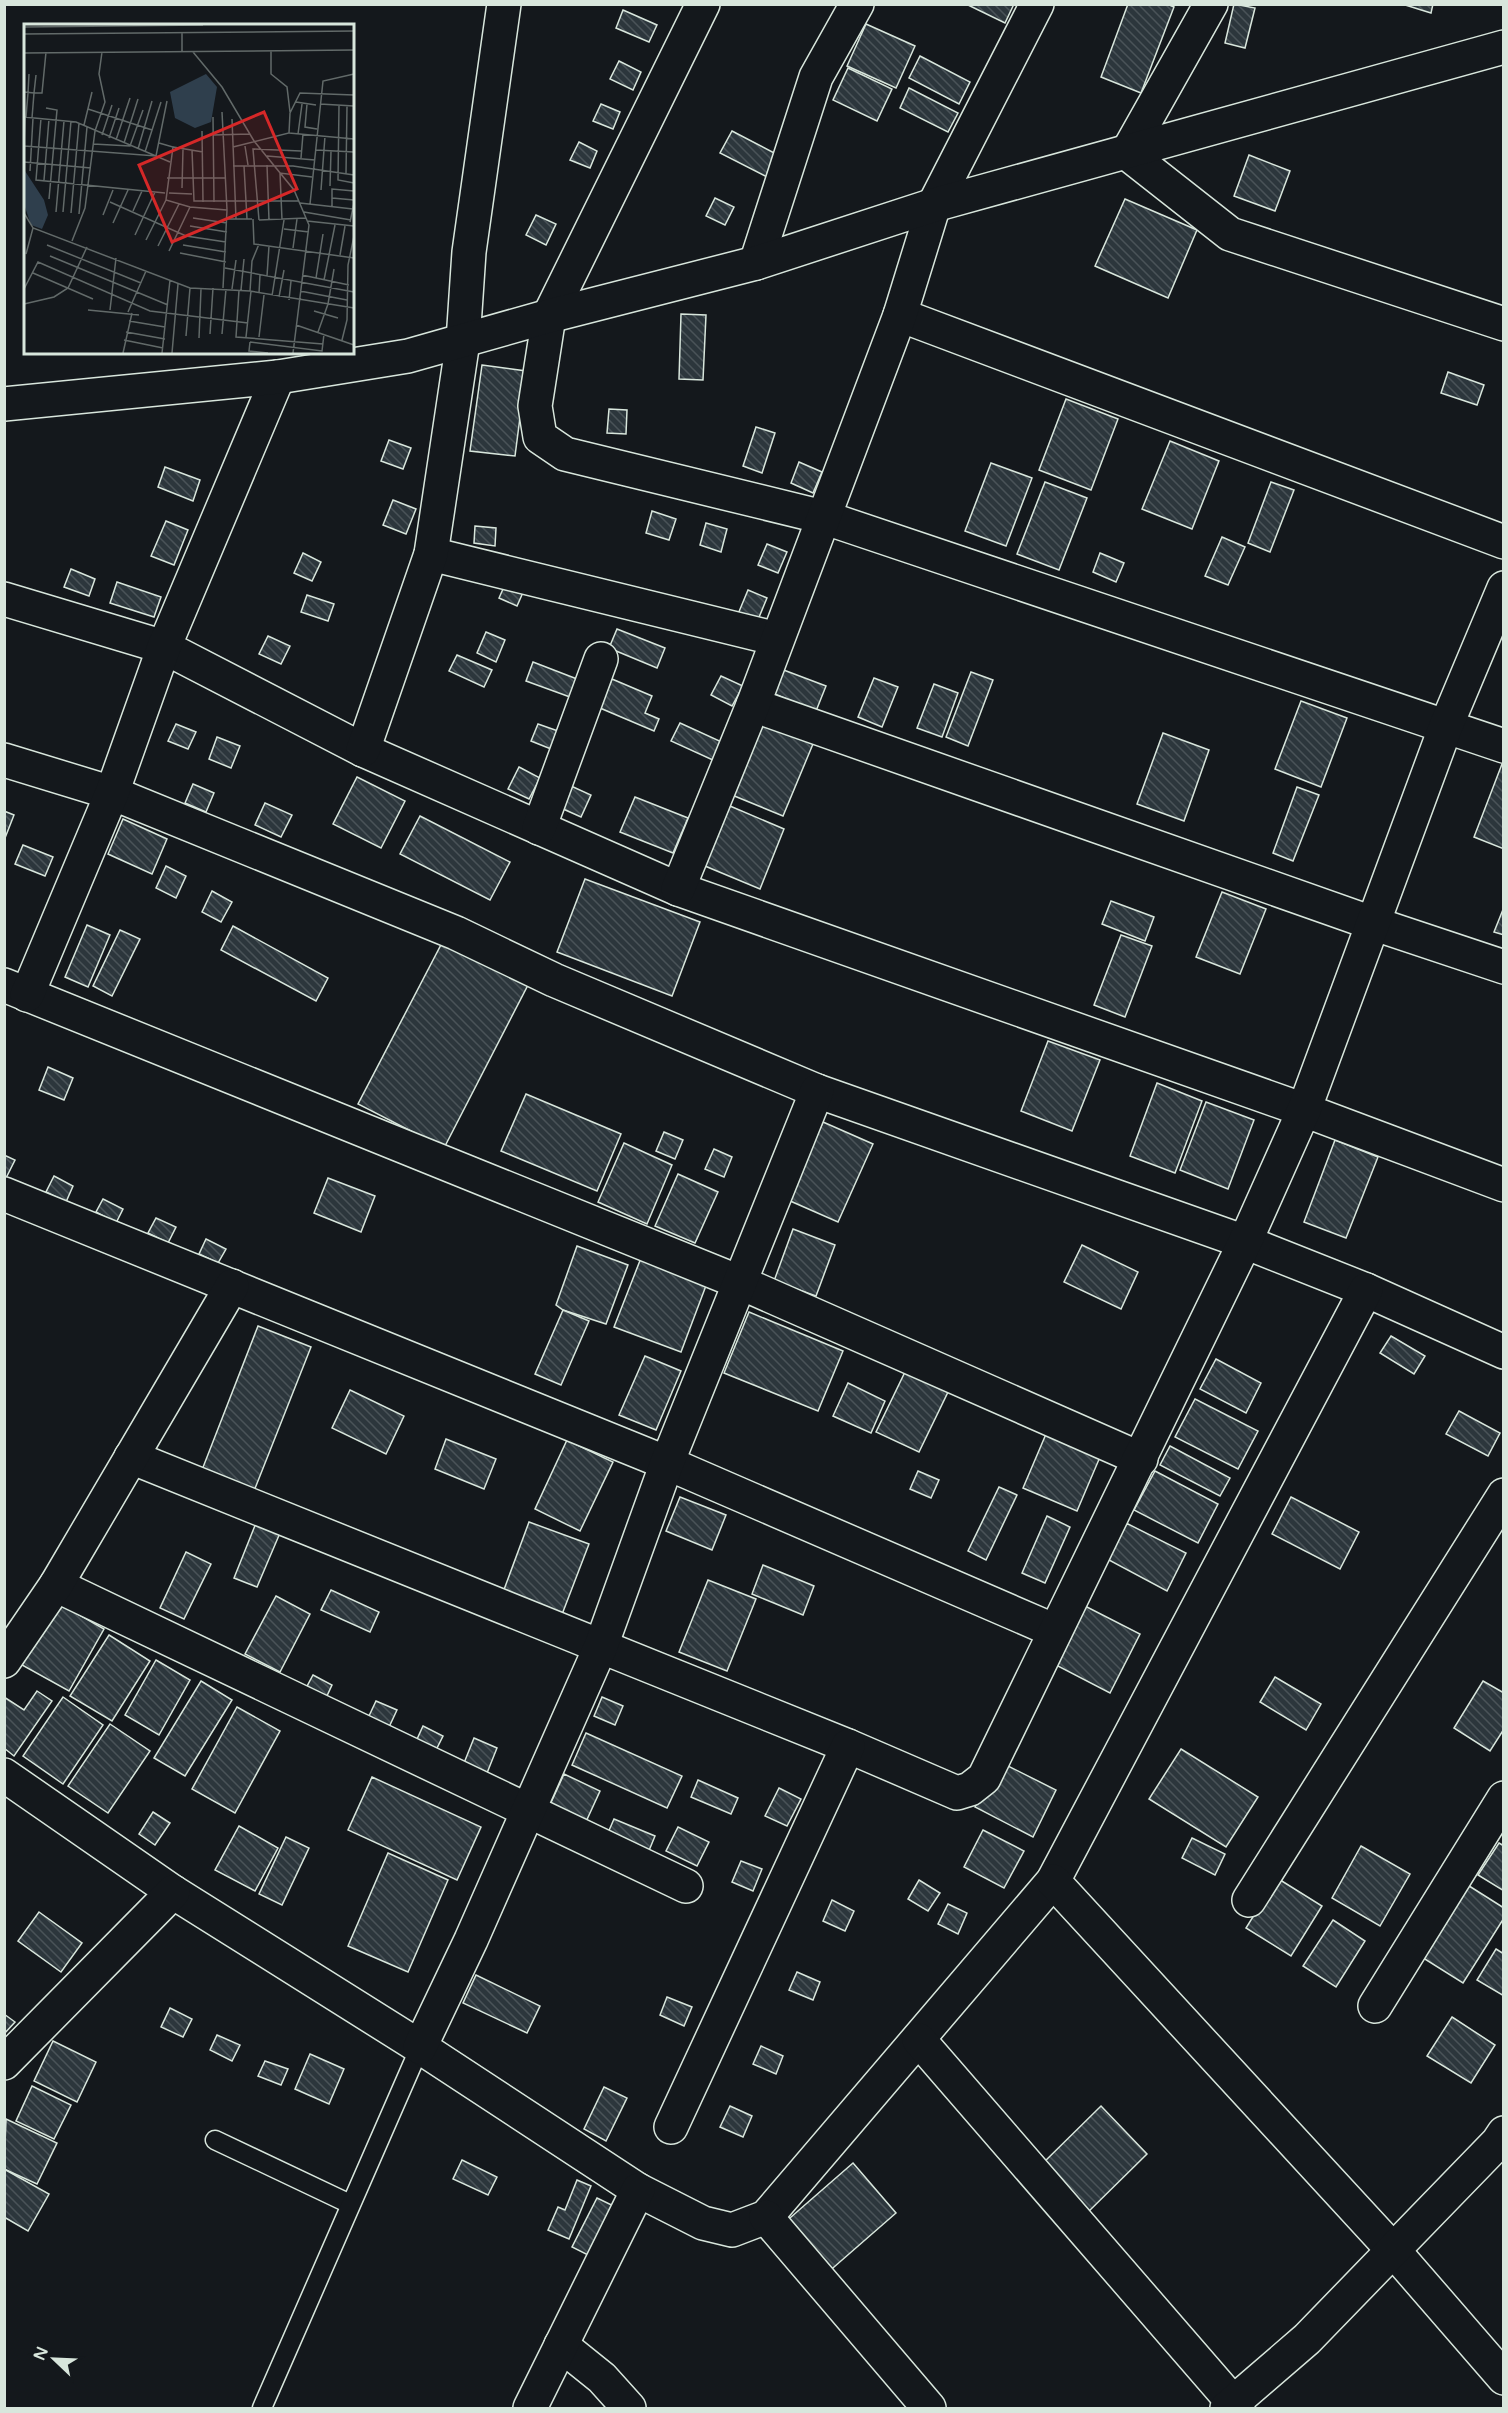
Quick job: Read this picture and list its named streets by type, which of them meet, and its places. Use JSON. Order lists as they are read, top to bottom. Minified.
{"north":"top left"}
